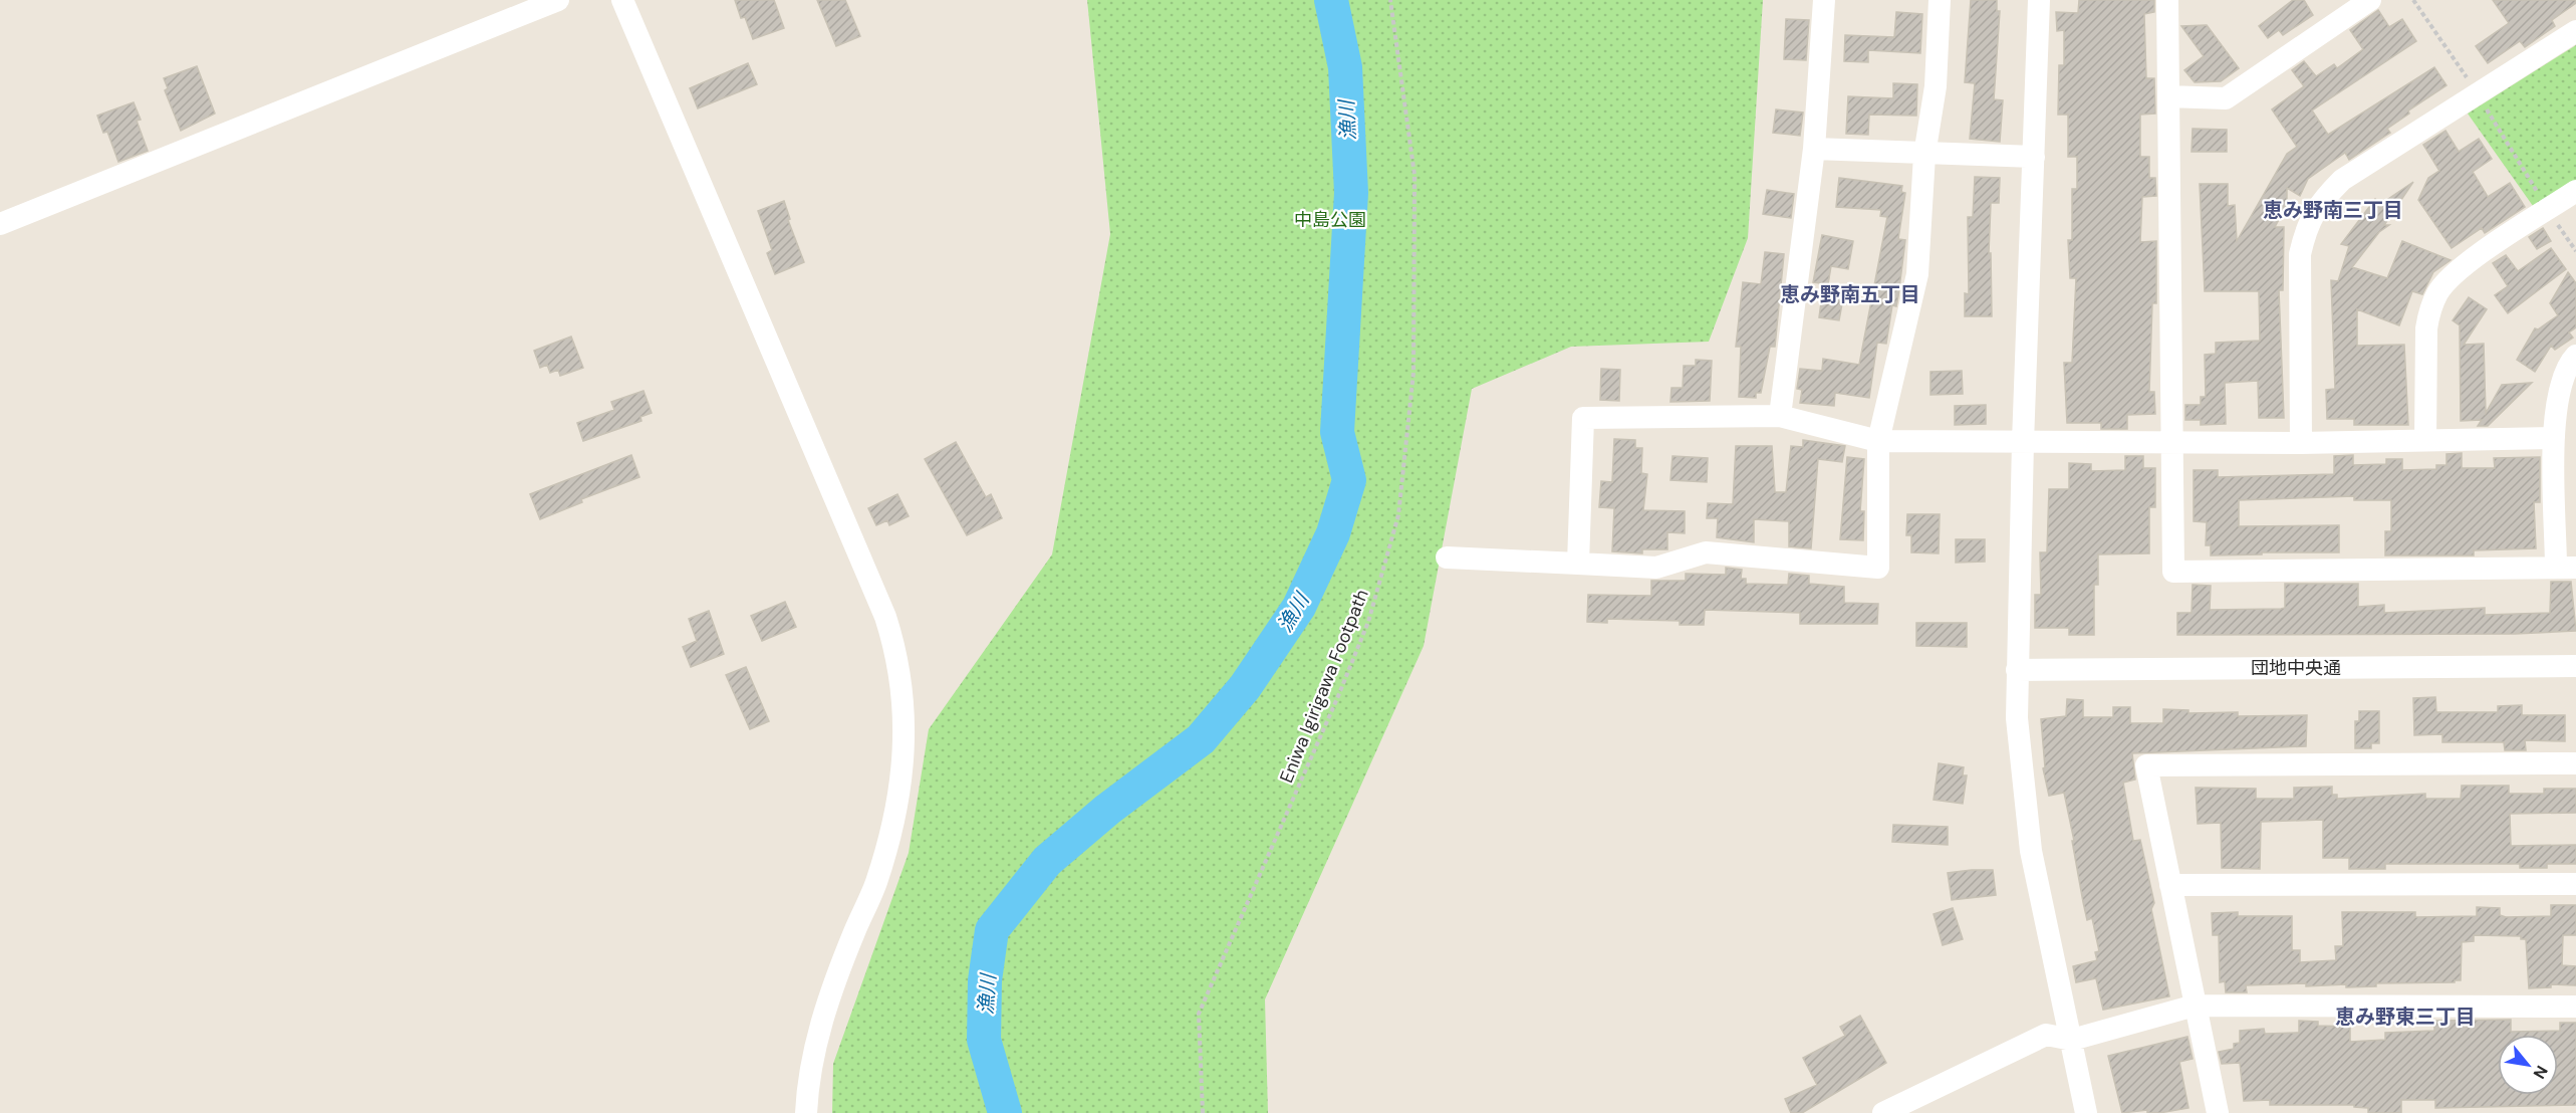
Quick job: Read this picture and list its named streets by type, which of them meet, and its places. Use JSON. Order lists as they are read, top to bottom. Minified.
{"streets":{"street":["団地中央通"],"path":["Eniwa Igirigawa Footpath"]},"districts":["恵み野南三丁目","恵み野南五丁目","恵み野東三丁目"],"water":["漁川"],"parks":["中島公園"],"north":"bottom right"}
